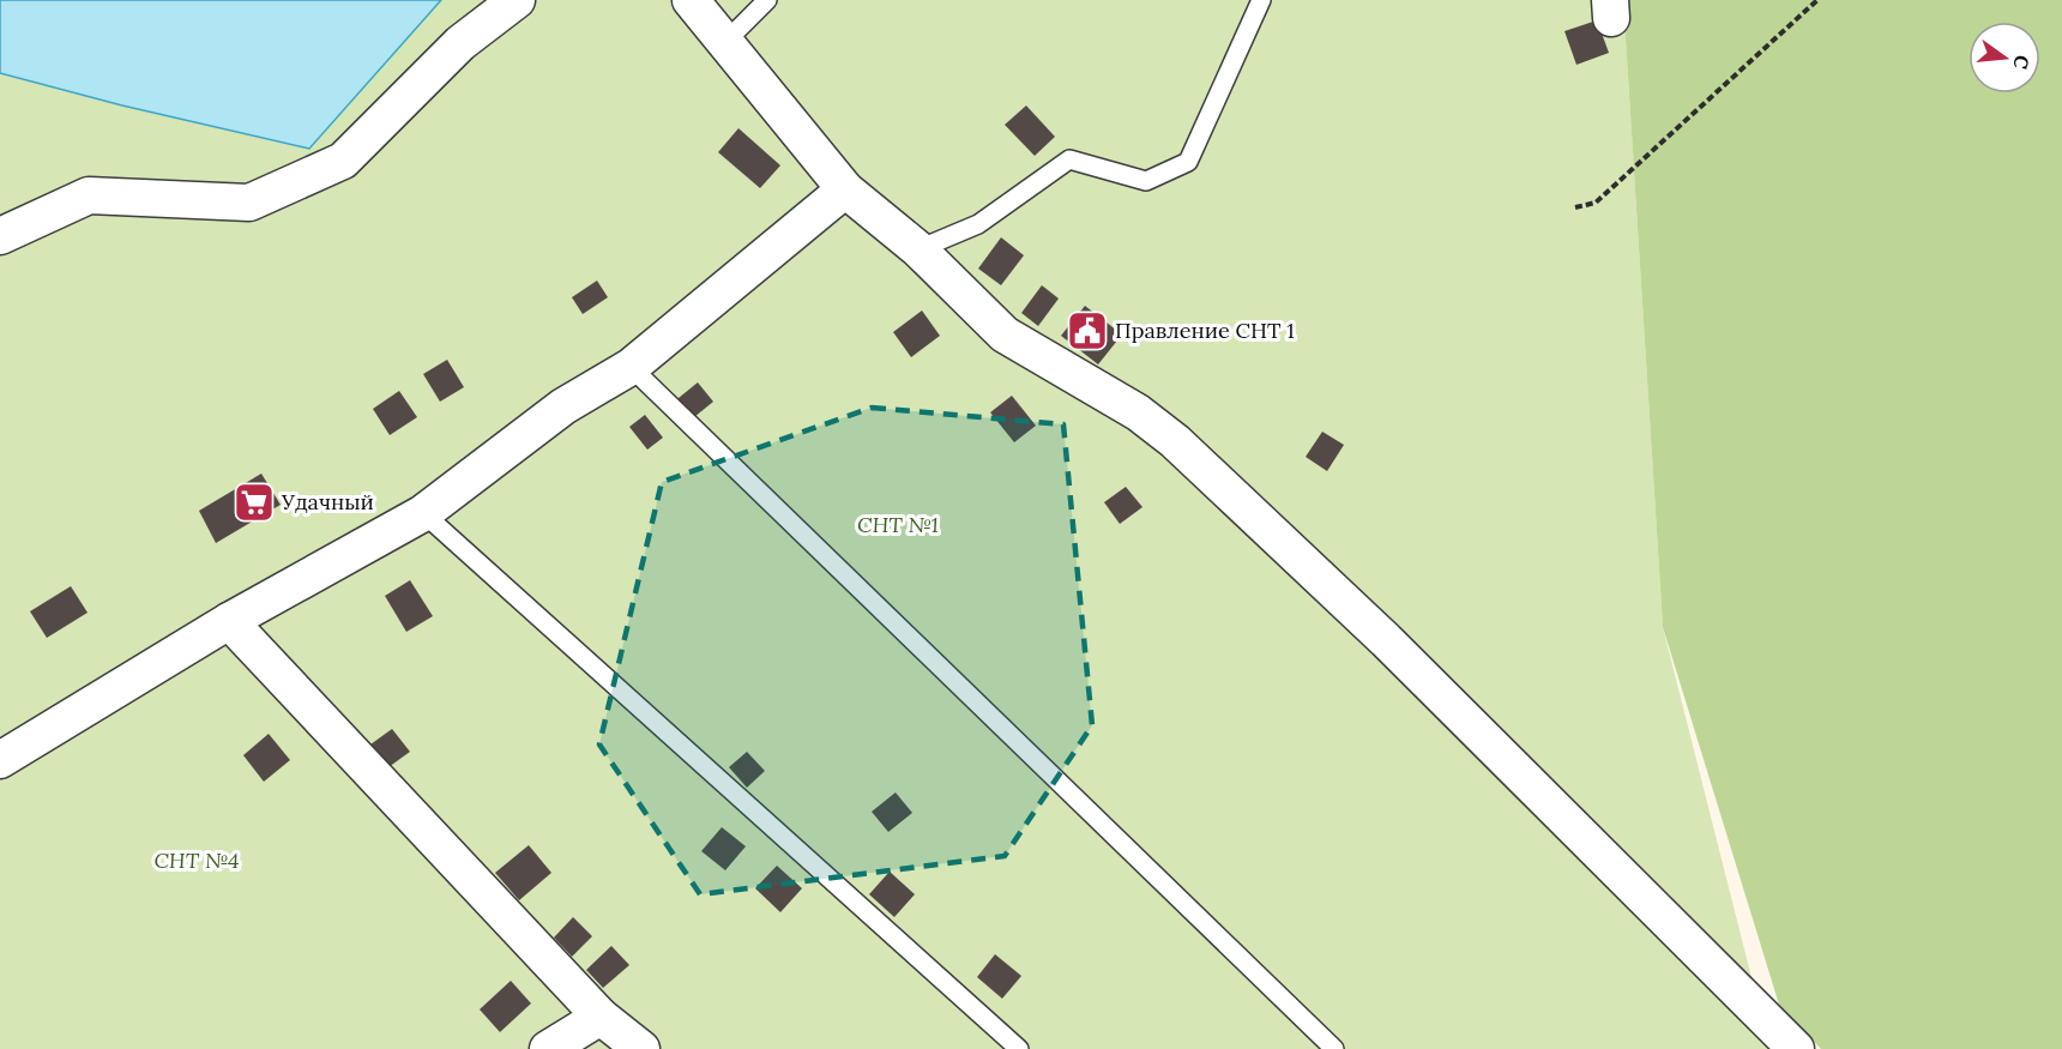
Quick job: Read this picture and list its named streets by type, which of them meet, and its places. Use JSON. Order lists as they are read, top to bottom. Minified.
{"parks":["СНТ №1","СНТ №4"],"places":{"public building":["Правление СНТ 1"],"supermarket":["Удачный"]},"north":"right"}
